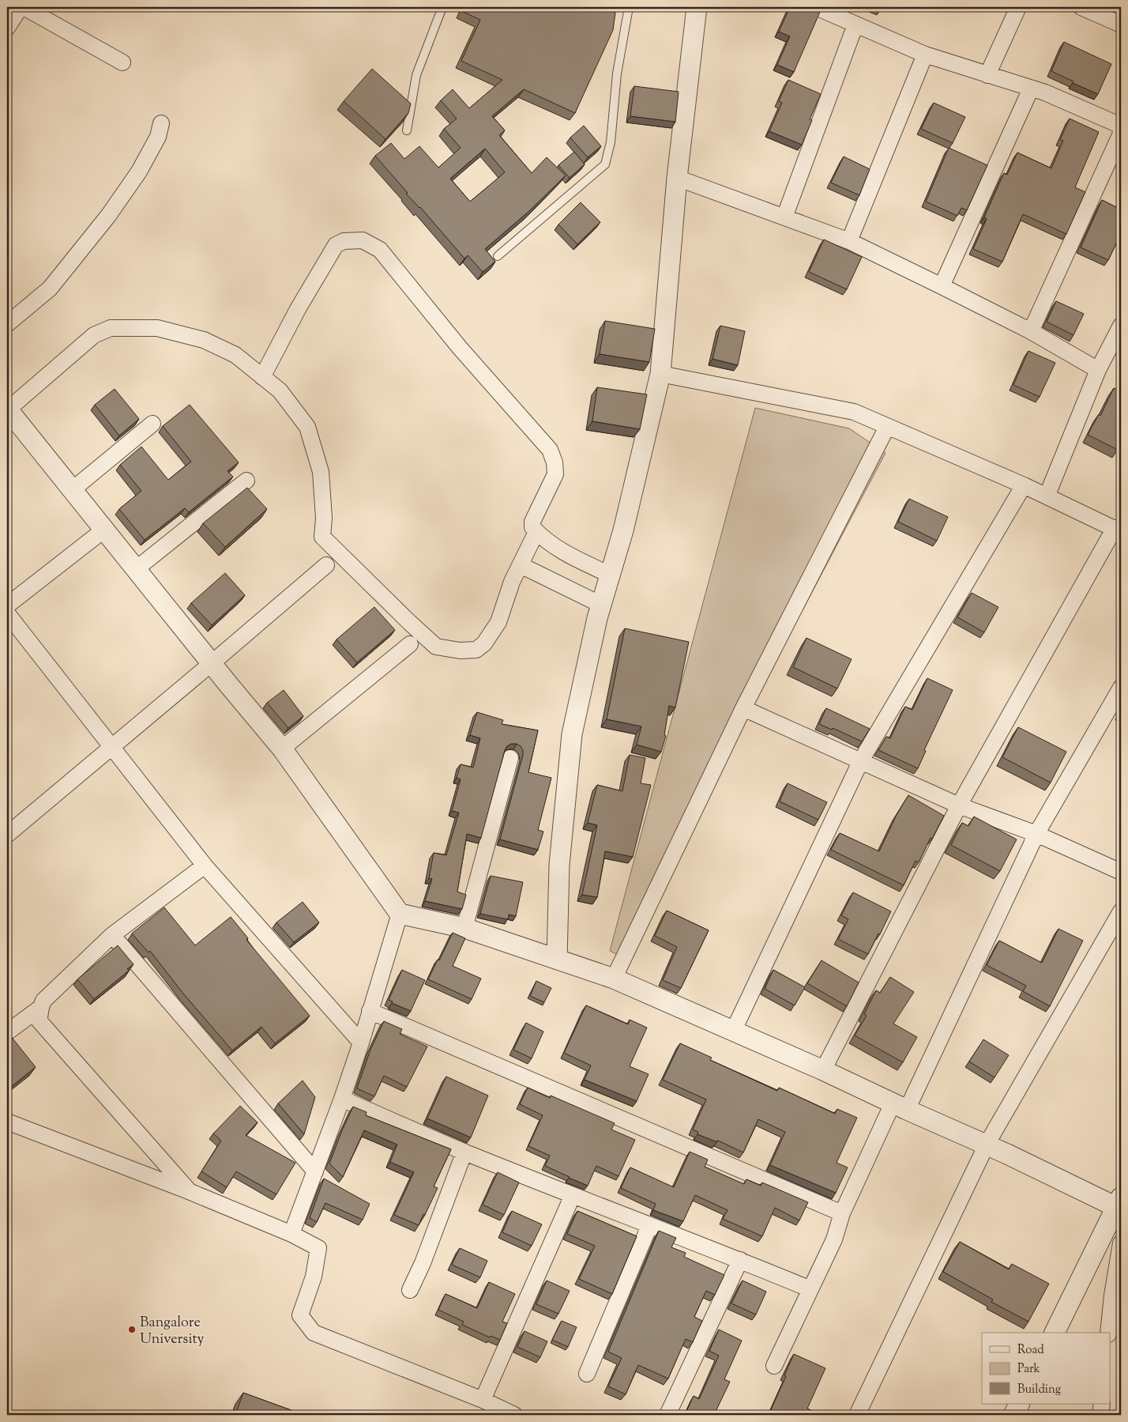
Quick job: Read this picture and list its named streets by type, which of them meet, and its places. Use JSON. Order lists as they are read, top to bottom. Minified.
{"places":["Bangalore University"],"legend":["Road","Park","Building"]}
